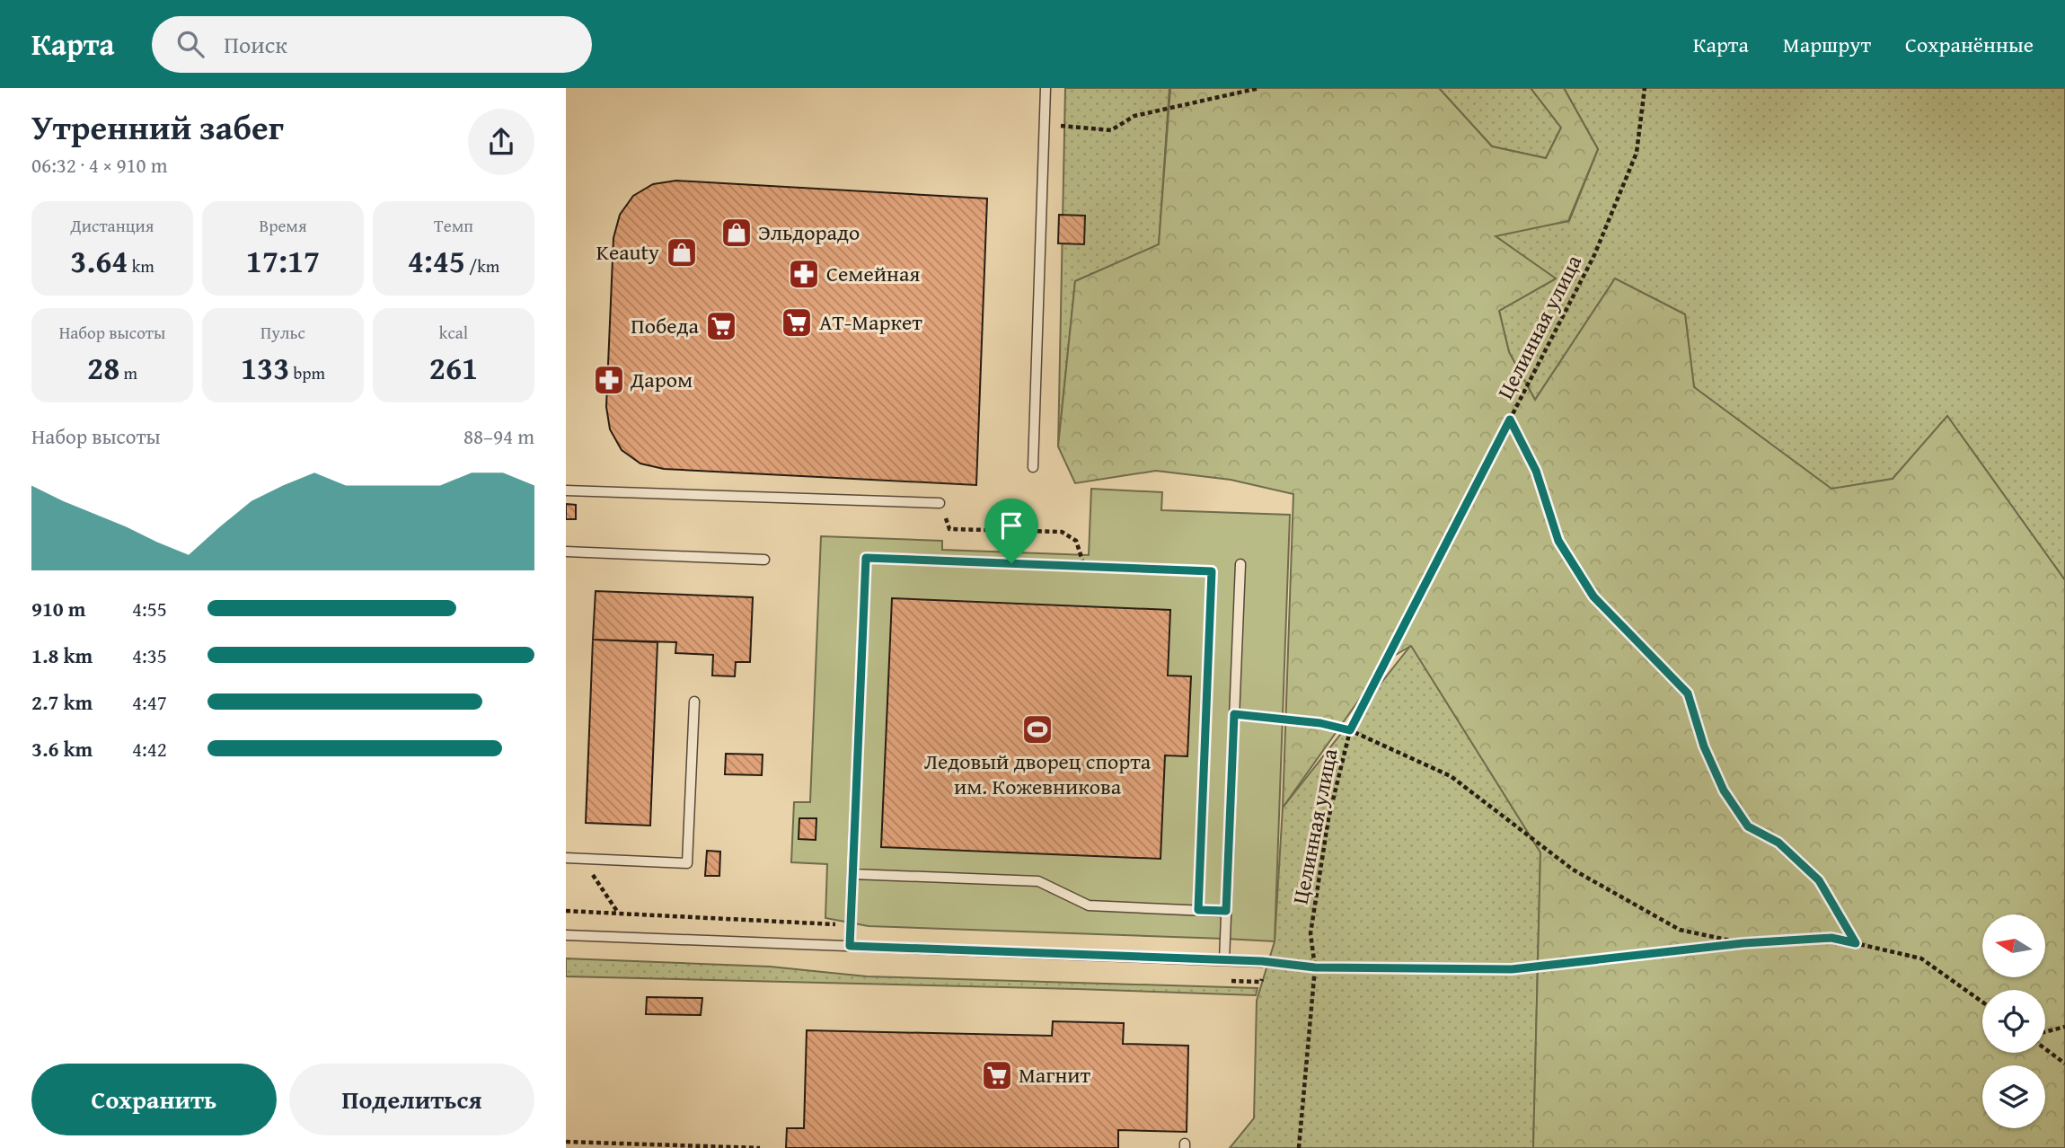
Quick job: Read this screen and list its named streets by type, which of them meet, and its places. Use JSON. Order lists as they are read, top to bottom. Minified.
{"streets":{"path":["Целинная улица"]},"places":{"shop":["Эльдорадо","Keauty"],"pharmacy":["Семейная","Даром"],"supermarket":["АТ-Маркет","Победа","Магнит"],"sports":["Ледовый дворец спорта им. Кожевникова"]},"north":"left","page":{"header":"Карта","search":"Поиск","nav":["Карта","Маршрут","Сохранённые"],"heading":["Утренний забег","06:32 · 4 × 910 m"],"stats":[["Дистанция","3.64 km"],["Время","17:17"],["Темп","4:45 /km"],["Набор высоты","28 m"],["Пульс","133 bpm"],["kcal","261"]],"chart":["Набор высоты","88–94 m"],"list":[{"name":"910 m","note":"4:55"},{"name":"1.8 km","note":"4:35"},{"name":"2.7 km","note":"4:47"},{"name":"3.6 km","note":"4:42"}],"buttons":["Сохранить","Поделиться"]}}
